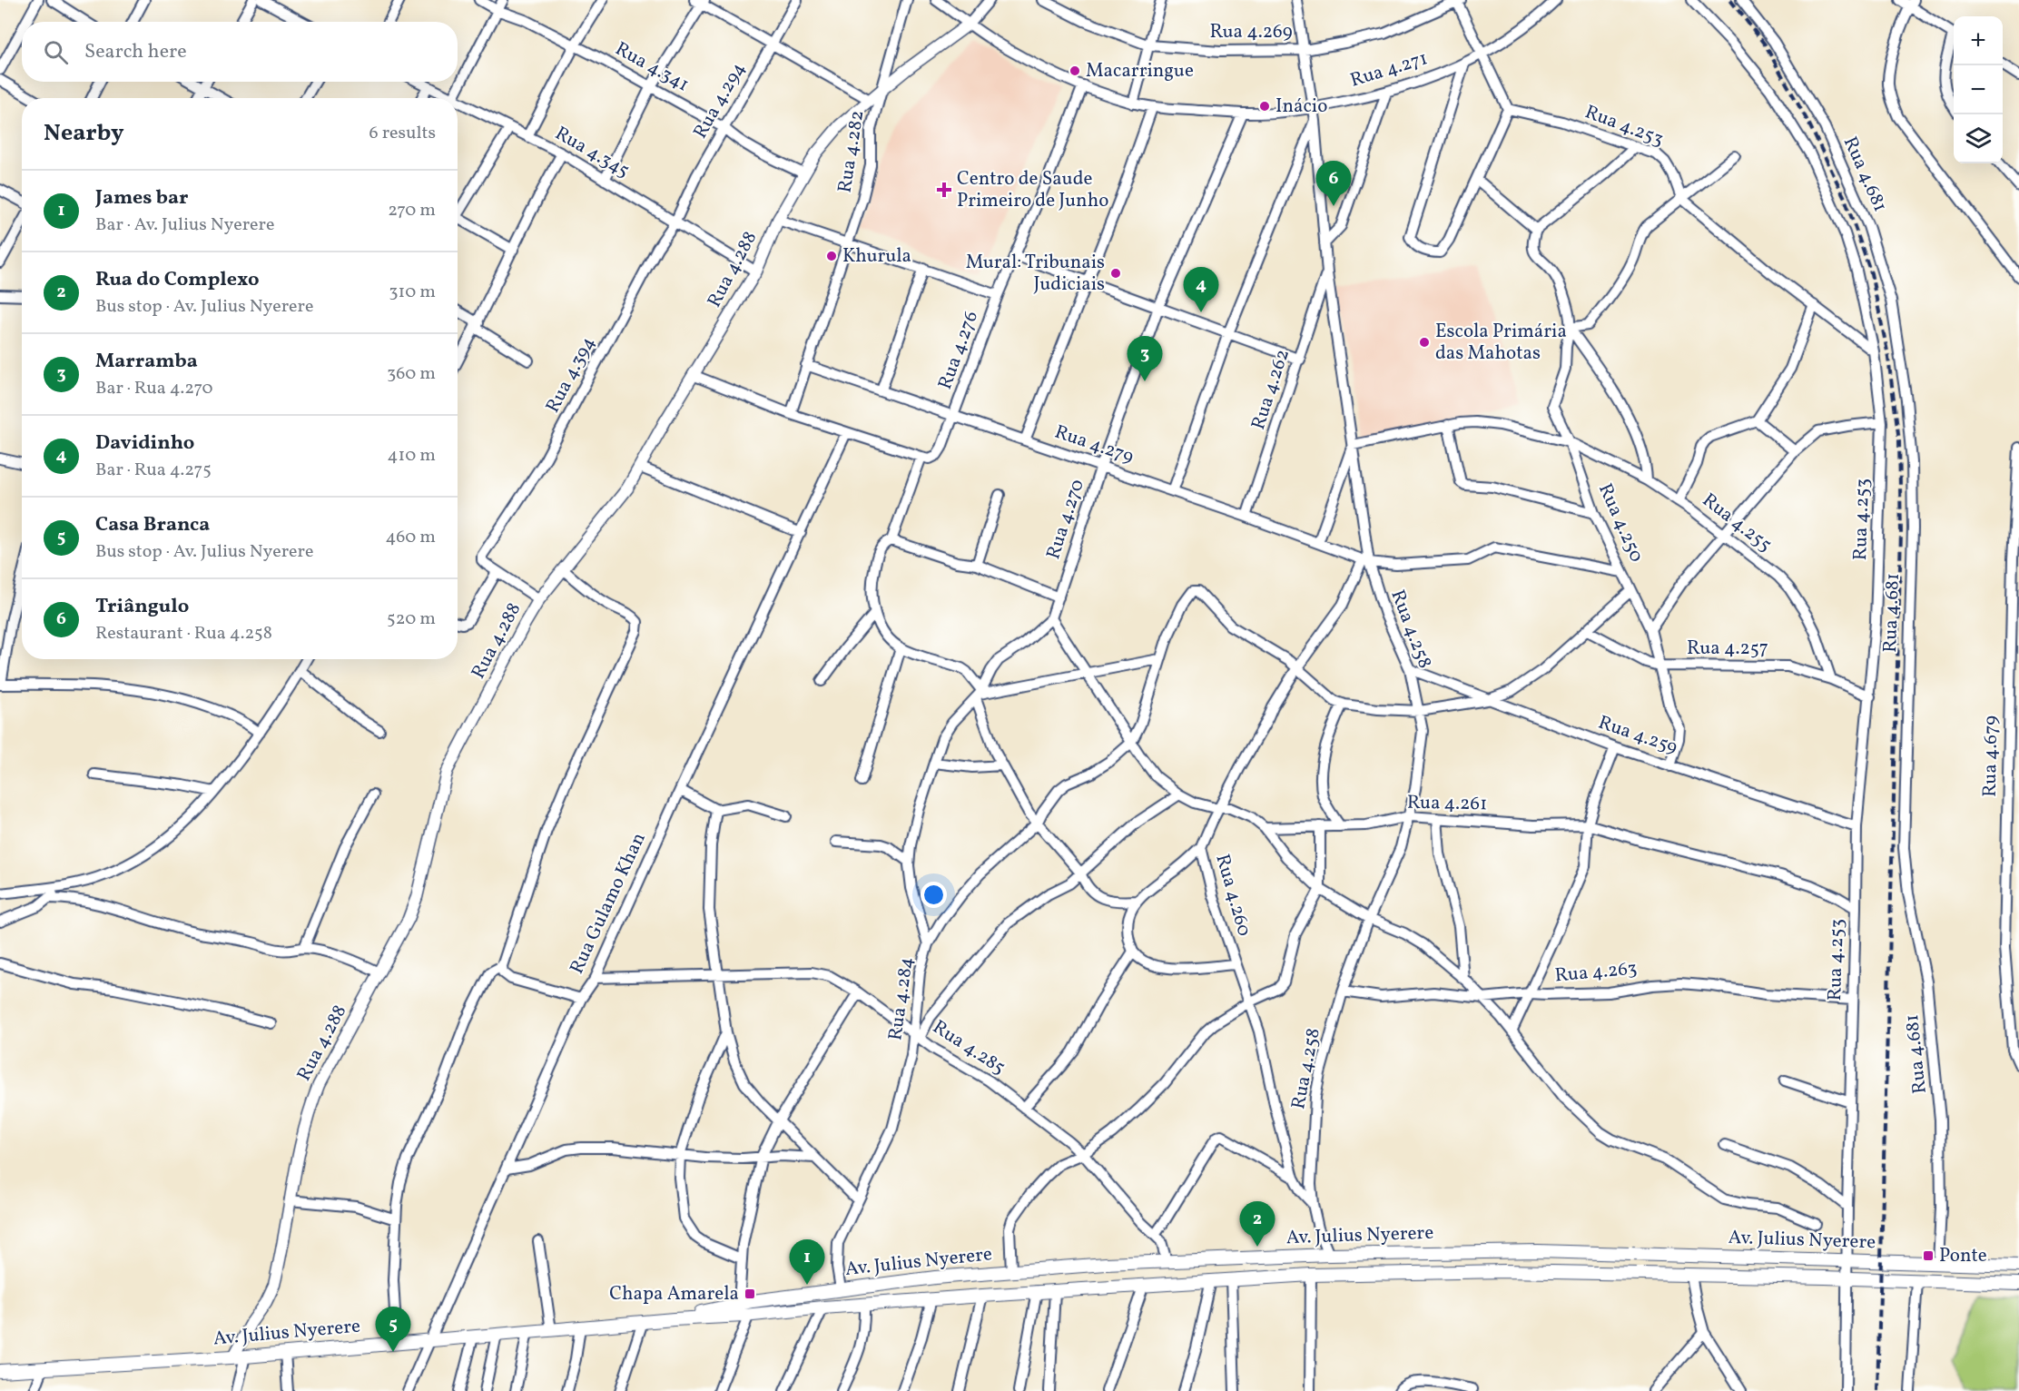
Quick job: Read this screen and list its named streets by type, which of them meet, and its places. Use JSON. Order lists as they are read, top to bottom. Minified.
{"streets":{"main road":["Av. Julius Nyerere"],"street":["Rua 4.269","Rua 4.341","Rua 4.271","Rua 4.294","Rua 4.253","Rua 4.282","Rua 4.345","Rua 4.681","Rua 4.288","Rua 4.276","Rua 4.394","Rua 4.262","Rua 4.279","Rua 4.270","Rua 4.250","Rua 4.255","Rua 4.258","Rua 4.257","Rua 4.259","Rua 4.679","Rua 4.261","Rua 4.260","Rua Gulamo Khan","Rua 4.263","Rua 4.284","Rua 4.285"]},"crossings":[["Rua 4.269","Rua 4.258"],["Rua 4.341","Rua 4.294"],["Rua 4.341","Rua 4.288"],["Rua 4.271","Rua 4.282"],["Rua 4.271","Rua 4.276"],["Rua 4.271","Rua 4.270"],["Rua 4.271","Rua 4.258"],["Rua 4.294","Rua 4.345"],["Rua 4.294","Rua 4.394"],["Rua 4.253","Rua 4.257"],["Rua 4.253","Rua 4.259"],["Rua 4.253","Rua 4.261"],["Rua 4.253","Rua 4.263"],["Rua 4.253","Av. Julius Nyerere"],["Rua 4.282","Rua 4.288"],["Rua 4.282","Rua 4.279"],["Rua 4.345","Rua 4.288"],["Rua 4.345","Rua 4.394"],["Rua 4.681","Av. Julius Nyerere"],["Rua 4.288","Av. Julius Nyerere"],["Rua 4.276","Rua 4.279"],["Rua 4.262","Rua 4.279"],["Rua 4.262","Rua 4.258"],["Rua 4.279","Rua 4.270"],["Rua 4.279","Rua 4.250"],["Rua 4.279","Rua 4.258"],["Rua 4.279","Rua 4.260"],["Rua 4.270","Rua 4.284"],["Rua 4.250","Rua 4.255"],["Rua 4.250","Rua 4.258"],["Rua 4.250","Rua 4.257"],["Rua 4.250","Rua 4.259"],["Rua 4.250","Rua 4.261"],["Rua 4.255","Rua 4.257"],["Rua 4.258","Rua 4.259"],["Rua 4.258","Rua 4.261"],["Rua 4.258","Rua 4.260"],["Rua 4.258","Rua 4.263"],["Rua 4.258","Av. Julius Nyerere"],["Rua Gulamo Khan","Rua 4.285"],["Rua Gulamo Khan","Av. Julius Nyerere"],["Rua 4.284","Rua 4.285"],["Rua 4.284","Av. Julius Nyerere"],["Rua 4.285","Av. Julius Nyerere"]],"places":{"other":["Macarringue","Inácio","Khurula","Mural: Tribunais Judiciais","Escola Primária das Mahotas"],"health":["Centro de Saude Primeiro de Junho"],"transit":["Ponte","Chapa Amarela"]},"page":{"map_buttons":["+","−"],"search":"Search here","heading":["Nearby","6 results"],"pins":["6","4","3","2","1","5"],"list":[{"mark":"1","name":"James bar","note":"Bar · Av. Julius Nyerere","value":"270 m"},{"mark":"2","name":"Rua do Complexo","note":"Bus stop · Av. Julius Nyerere","value":"310 m"},{"mark":"3","name":"Marramba","note":"Bar · Rua 4.270","value":"360 m"},{"mark":"4","name":"Davidinho","note":"Bar · Rua 4.275","value":"410 m"},{"mark":"5","name":"Casa Branca","note":"Bus stop · Av. Julius Nyerere","value":"460 m"},{"mark":"6","name":"Triângulo","note":"Restaurant · Rua 4.258","value":"520 m"}]}}
